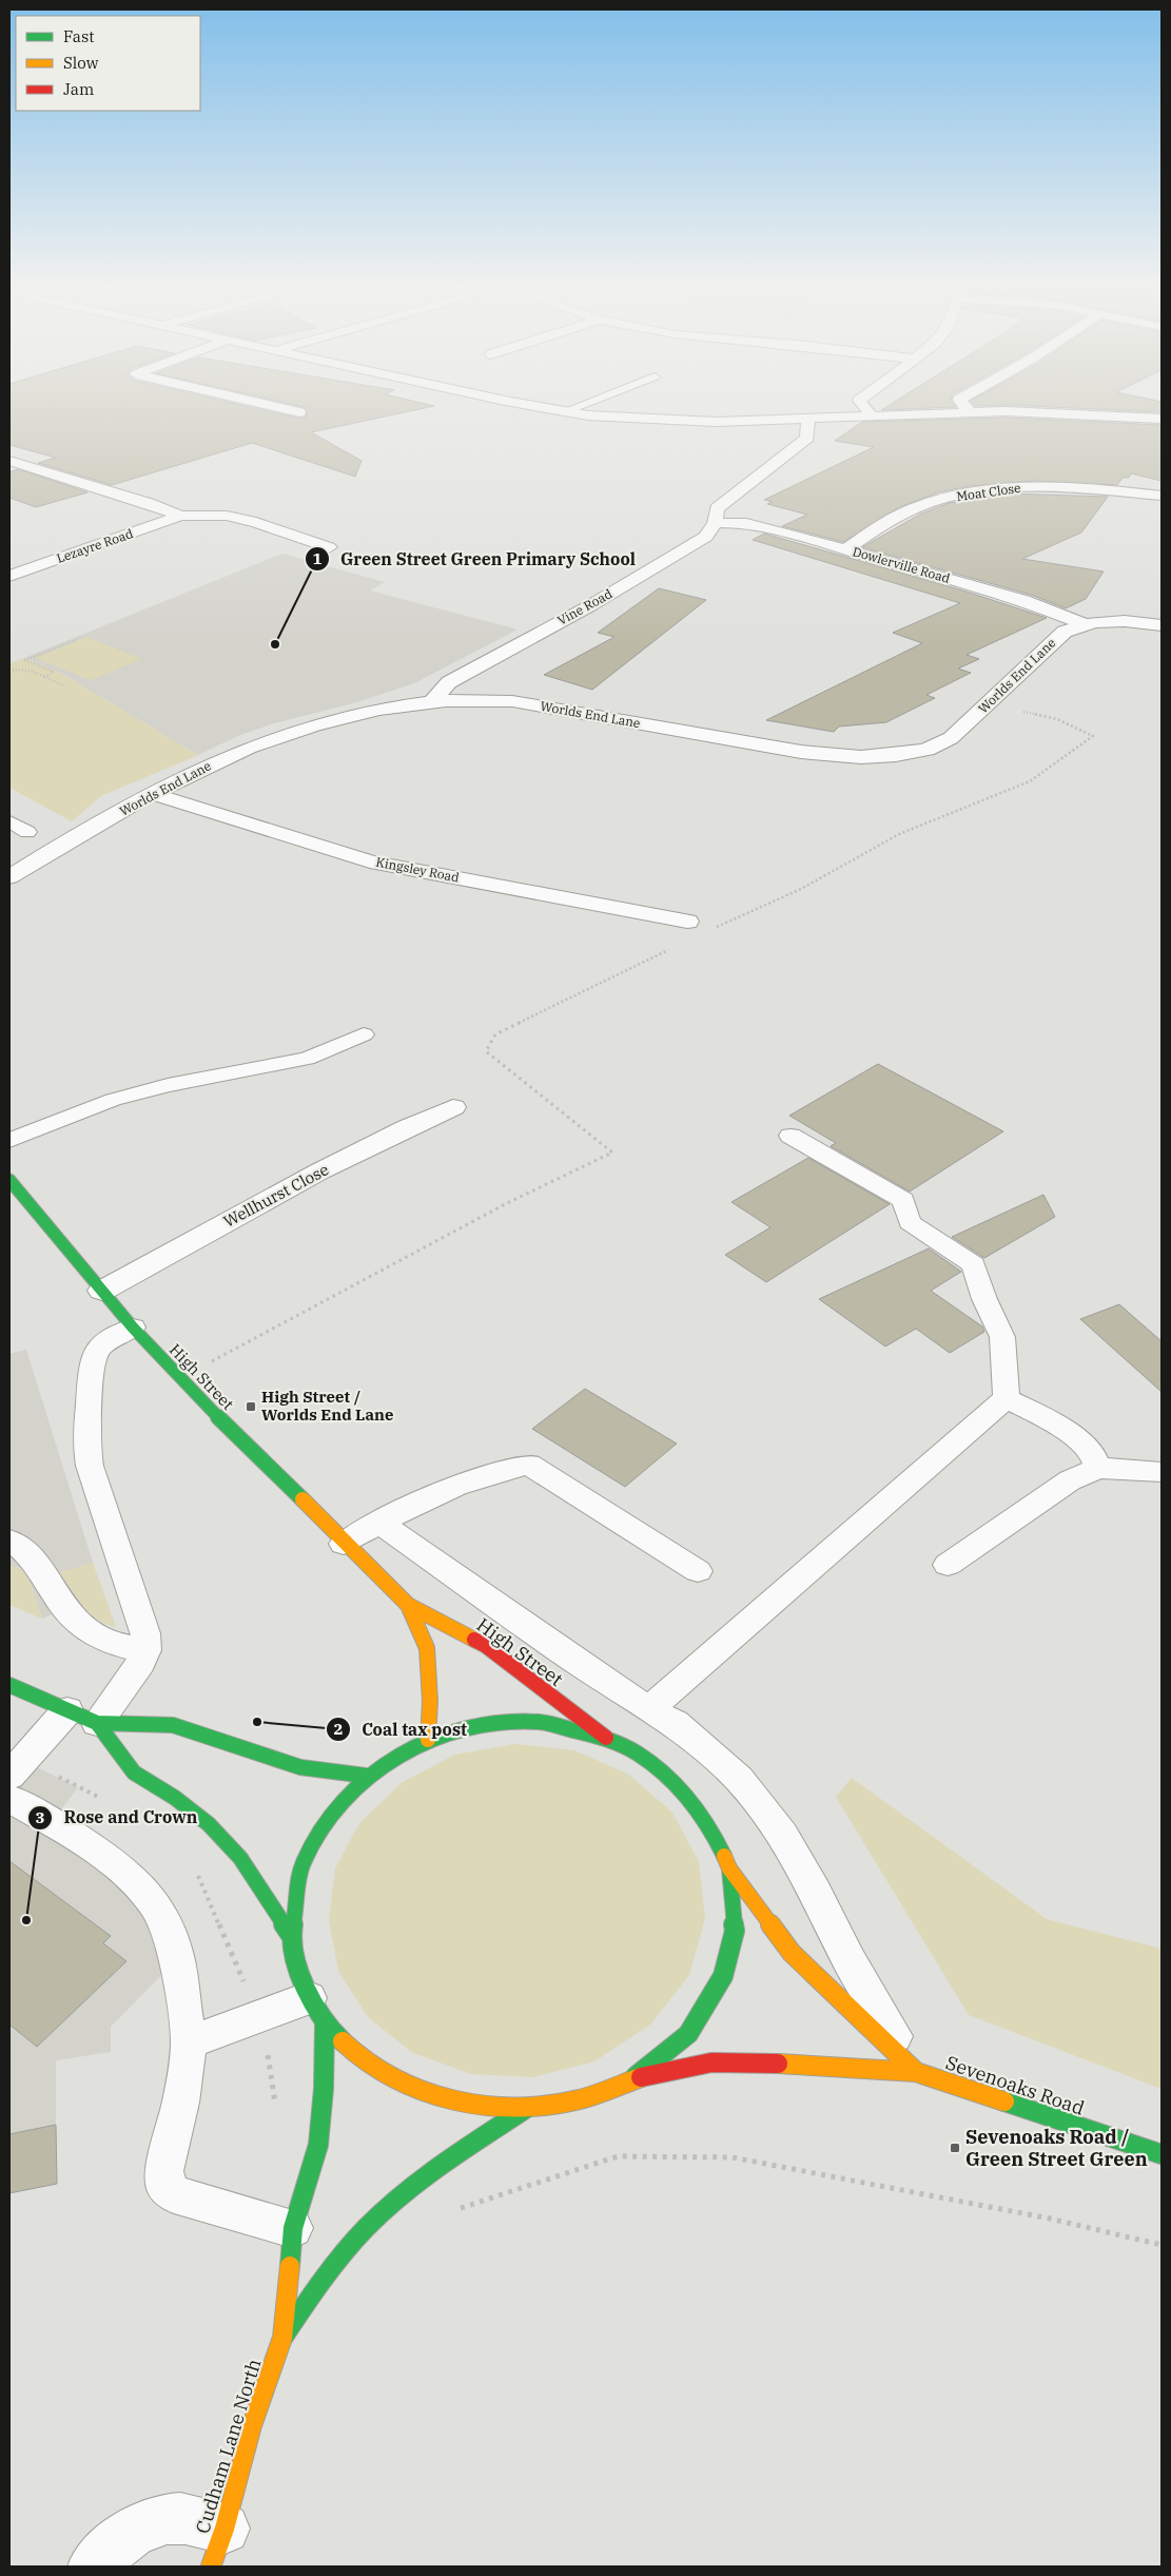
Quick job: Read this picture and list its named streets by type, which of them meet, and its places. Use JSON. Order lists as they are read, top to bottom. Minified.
{"streets":{"main road":["High Street","Sevenoaks Road","Cudham Lane North"],"street":["Moat Close","Lezayre Road","Dowlerville Road","Vine Road","Worlds End Lane","Kingsley Road","Wellhurst Close"]},"crossings":[["Moat Close","Dowlerville Road"],["Dowlerville Road","Vine Road"],["Dowlerville Road","Worlds End Lane"],["Vine Road","Worlds End Lane"],["Worlds End Lane","Kingsley Road"],["Wellhurst Close","High Street"]],"places":{"other":["Green Street Green Primary School","Coal tax post","Rose and Crown"],"transit":["High Street / Worlds End Lane","Sevenoaks Road / Green Street Green"]},"legend":["Fast","Slow","Jam"]}
